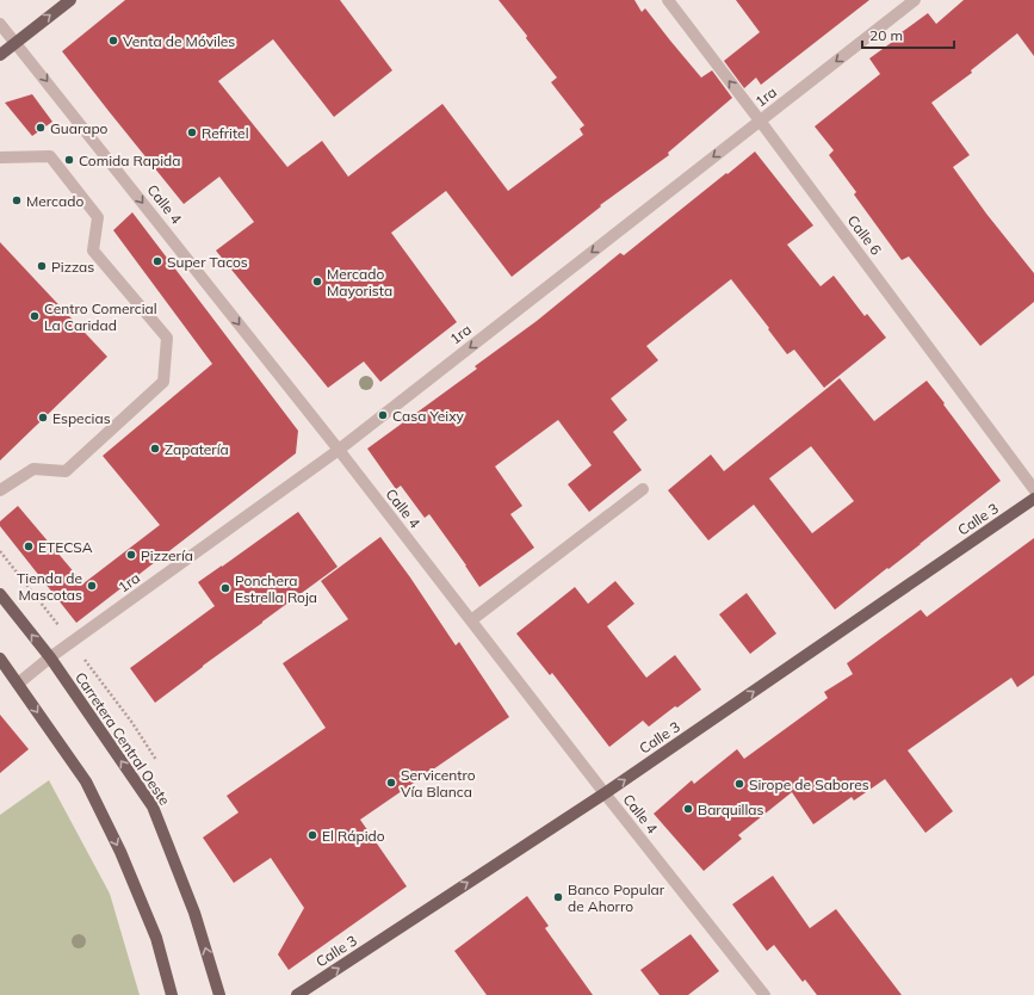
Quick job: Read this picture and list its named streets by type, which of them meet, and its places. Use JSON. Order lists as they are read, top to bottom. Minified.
{"streets":{"main road":["Calle 3","Carretera Central Oeste"],"street":["1ra","Calle 4","Calle 6"]},"crossings":[["1ra","Calle 4"],["1ra","Calle 6"],["1ra","Carretera Central Oeste"],["Calle 4","Calle 3"]],"one_way":["1ra","Calle 4","Calle 3"],"places":["Venta de Móviles","Guarapo","Refritel","Comida Rapida","Mercado","Super Tacos","Pizzas","Mercado Mayorista","Centro Comercial La Caridad","Casa Yeixy","Especias","Zapatería","ETECSA","Pizzería","Tienda de Mascotas","Ponchera Estrella Roja","Servicentro Vía Blanca","Sirope de Sabores","Barquillas","El Rápido","Banco Popular de Ahorro"],"scale_bar":"20 m"}
